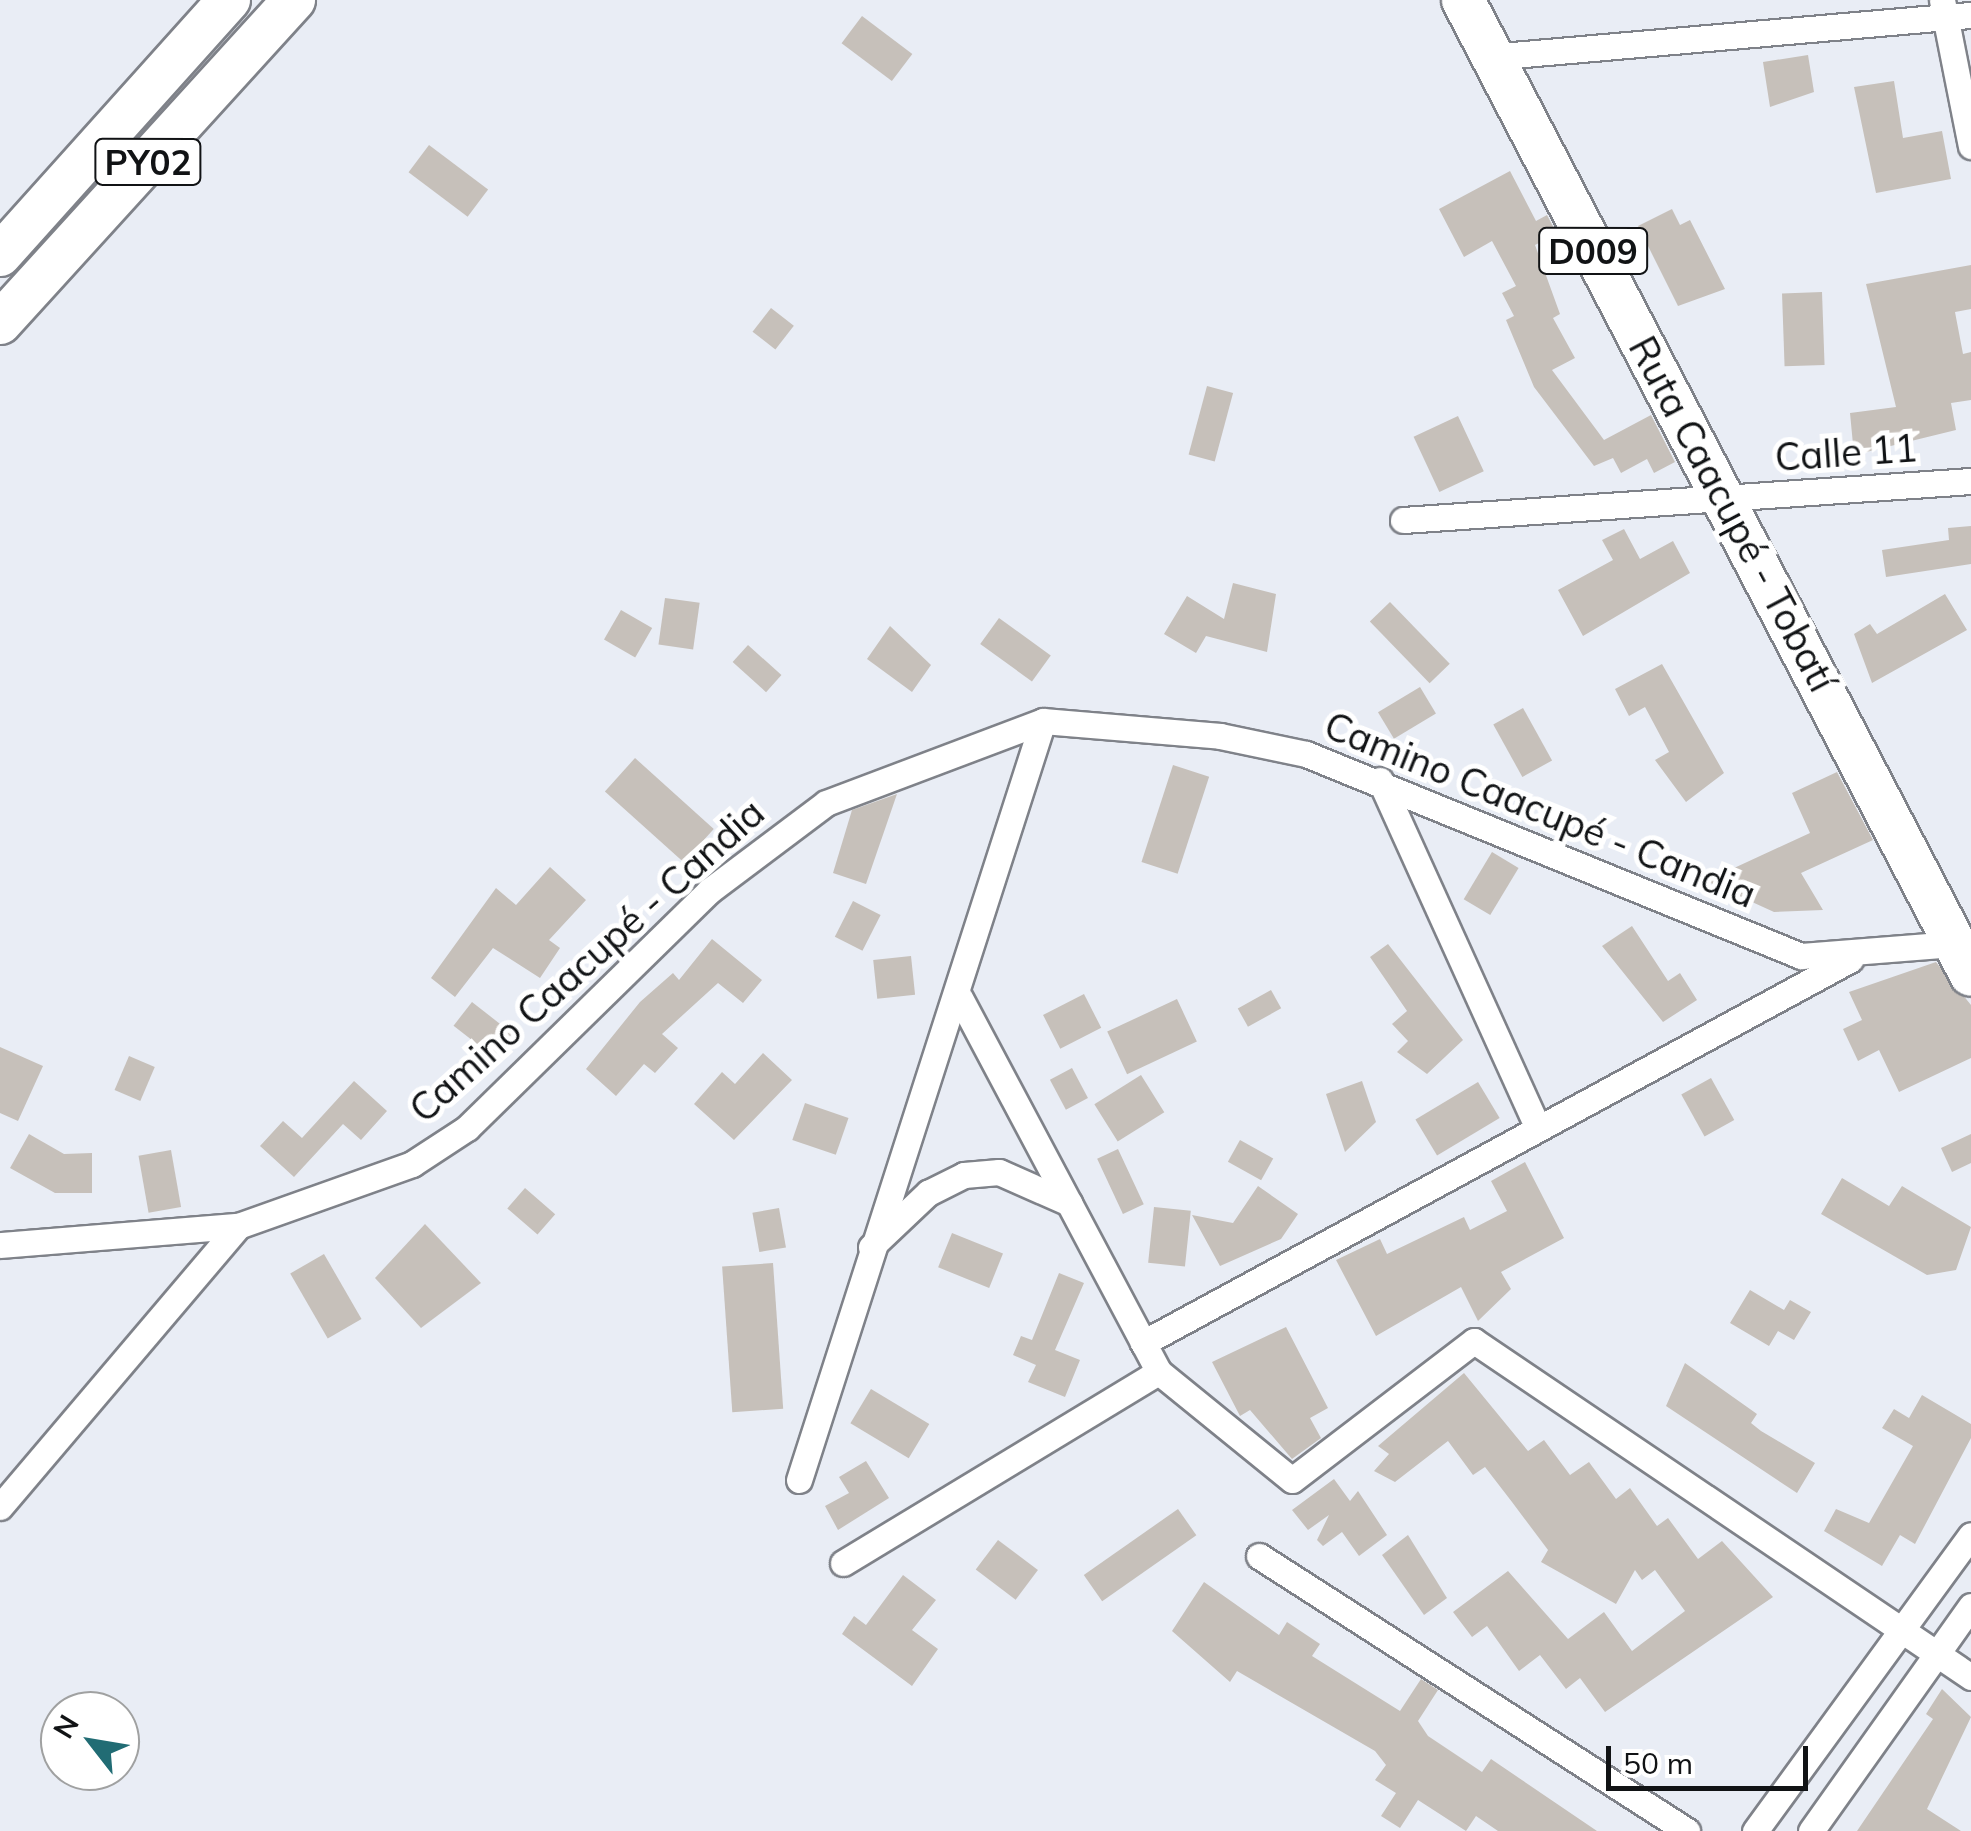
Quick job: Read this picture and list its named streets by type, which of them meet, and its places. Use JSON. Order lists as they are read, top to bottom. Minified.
{"streets":{"main road":["PY02","D009","Ruta Caacupé - Tobatí"],"street":["Calle 11","Camino Caacupé - Candia"]},"crossings":[["Calle 11","Ruta Caacupé - Tobatí"],["Ruta Caacupé - Tobatí","Camino Caacupé - Candia"]],"scale_bar":"50 m","north":"top left"}
